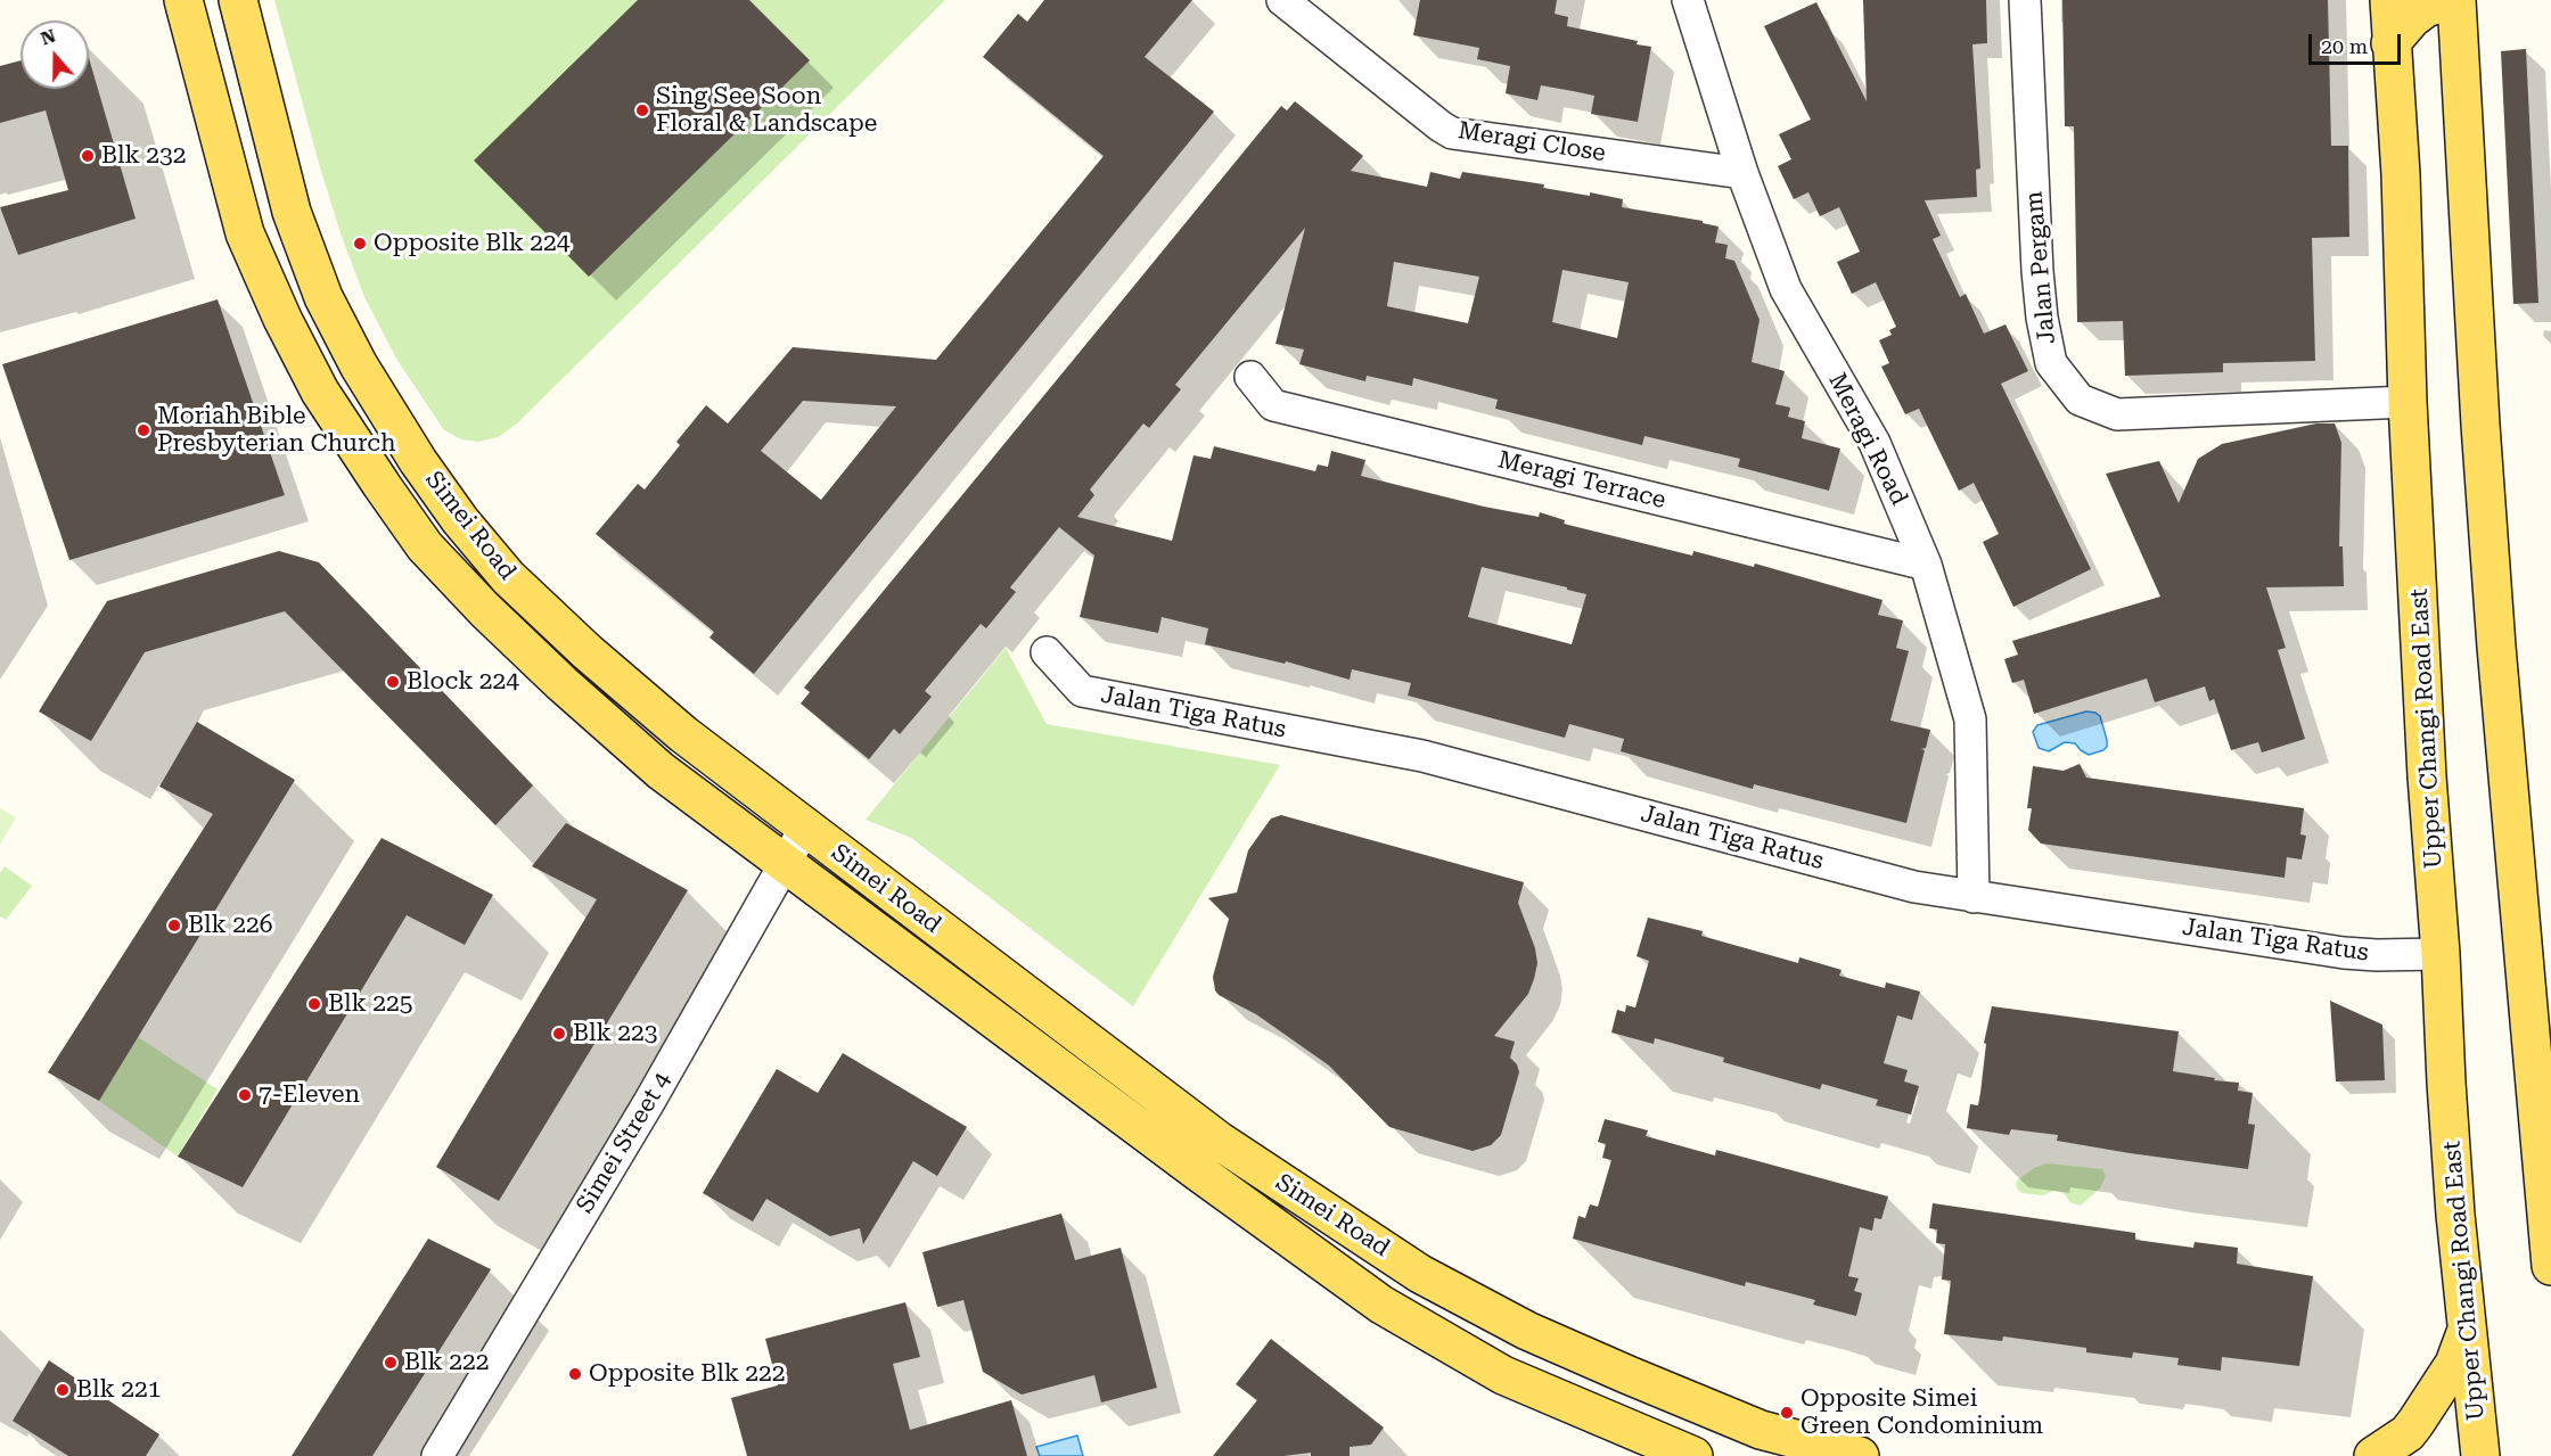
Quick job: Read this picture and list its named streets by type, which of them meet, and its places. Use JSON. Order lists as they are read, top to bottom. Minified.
{"streets":{"main road":["Simei Road","Upper Changi Road East"],"street":["Meragi Close","Jalan Pergam","Meragi Road","Meragi Terrace","Jalan Tiga Ratus","Simei Street 4"]},"crossings":[["Meragi Close","Meragi Road"],["Jalan Pergam","Upper Changi Road East"],["Meragi Road","Meragi Terrace"],["Meragi Road","Jalan Tiga Ratus"],["Simei Road","Simei Street 4"],["Jalan Tiga Ratus","Upper Changi Road East"]],"places":["Sing See Soon Floral & Landscape","Blk 232","Opposite Blk 224","Moriah Bible Presbyterian Church","Block 224","Blk 226","Blk 225","Blk 223","7-Eleven","Blk 222","Opposite Blk 222","Blk 221","Opposite Simei Green Condominium"],"scale_bar":"20 m","north":"top"}
